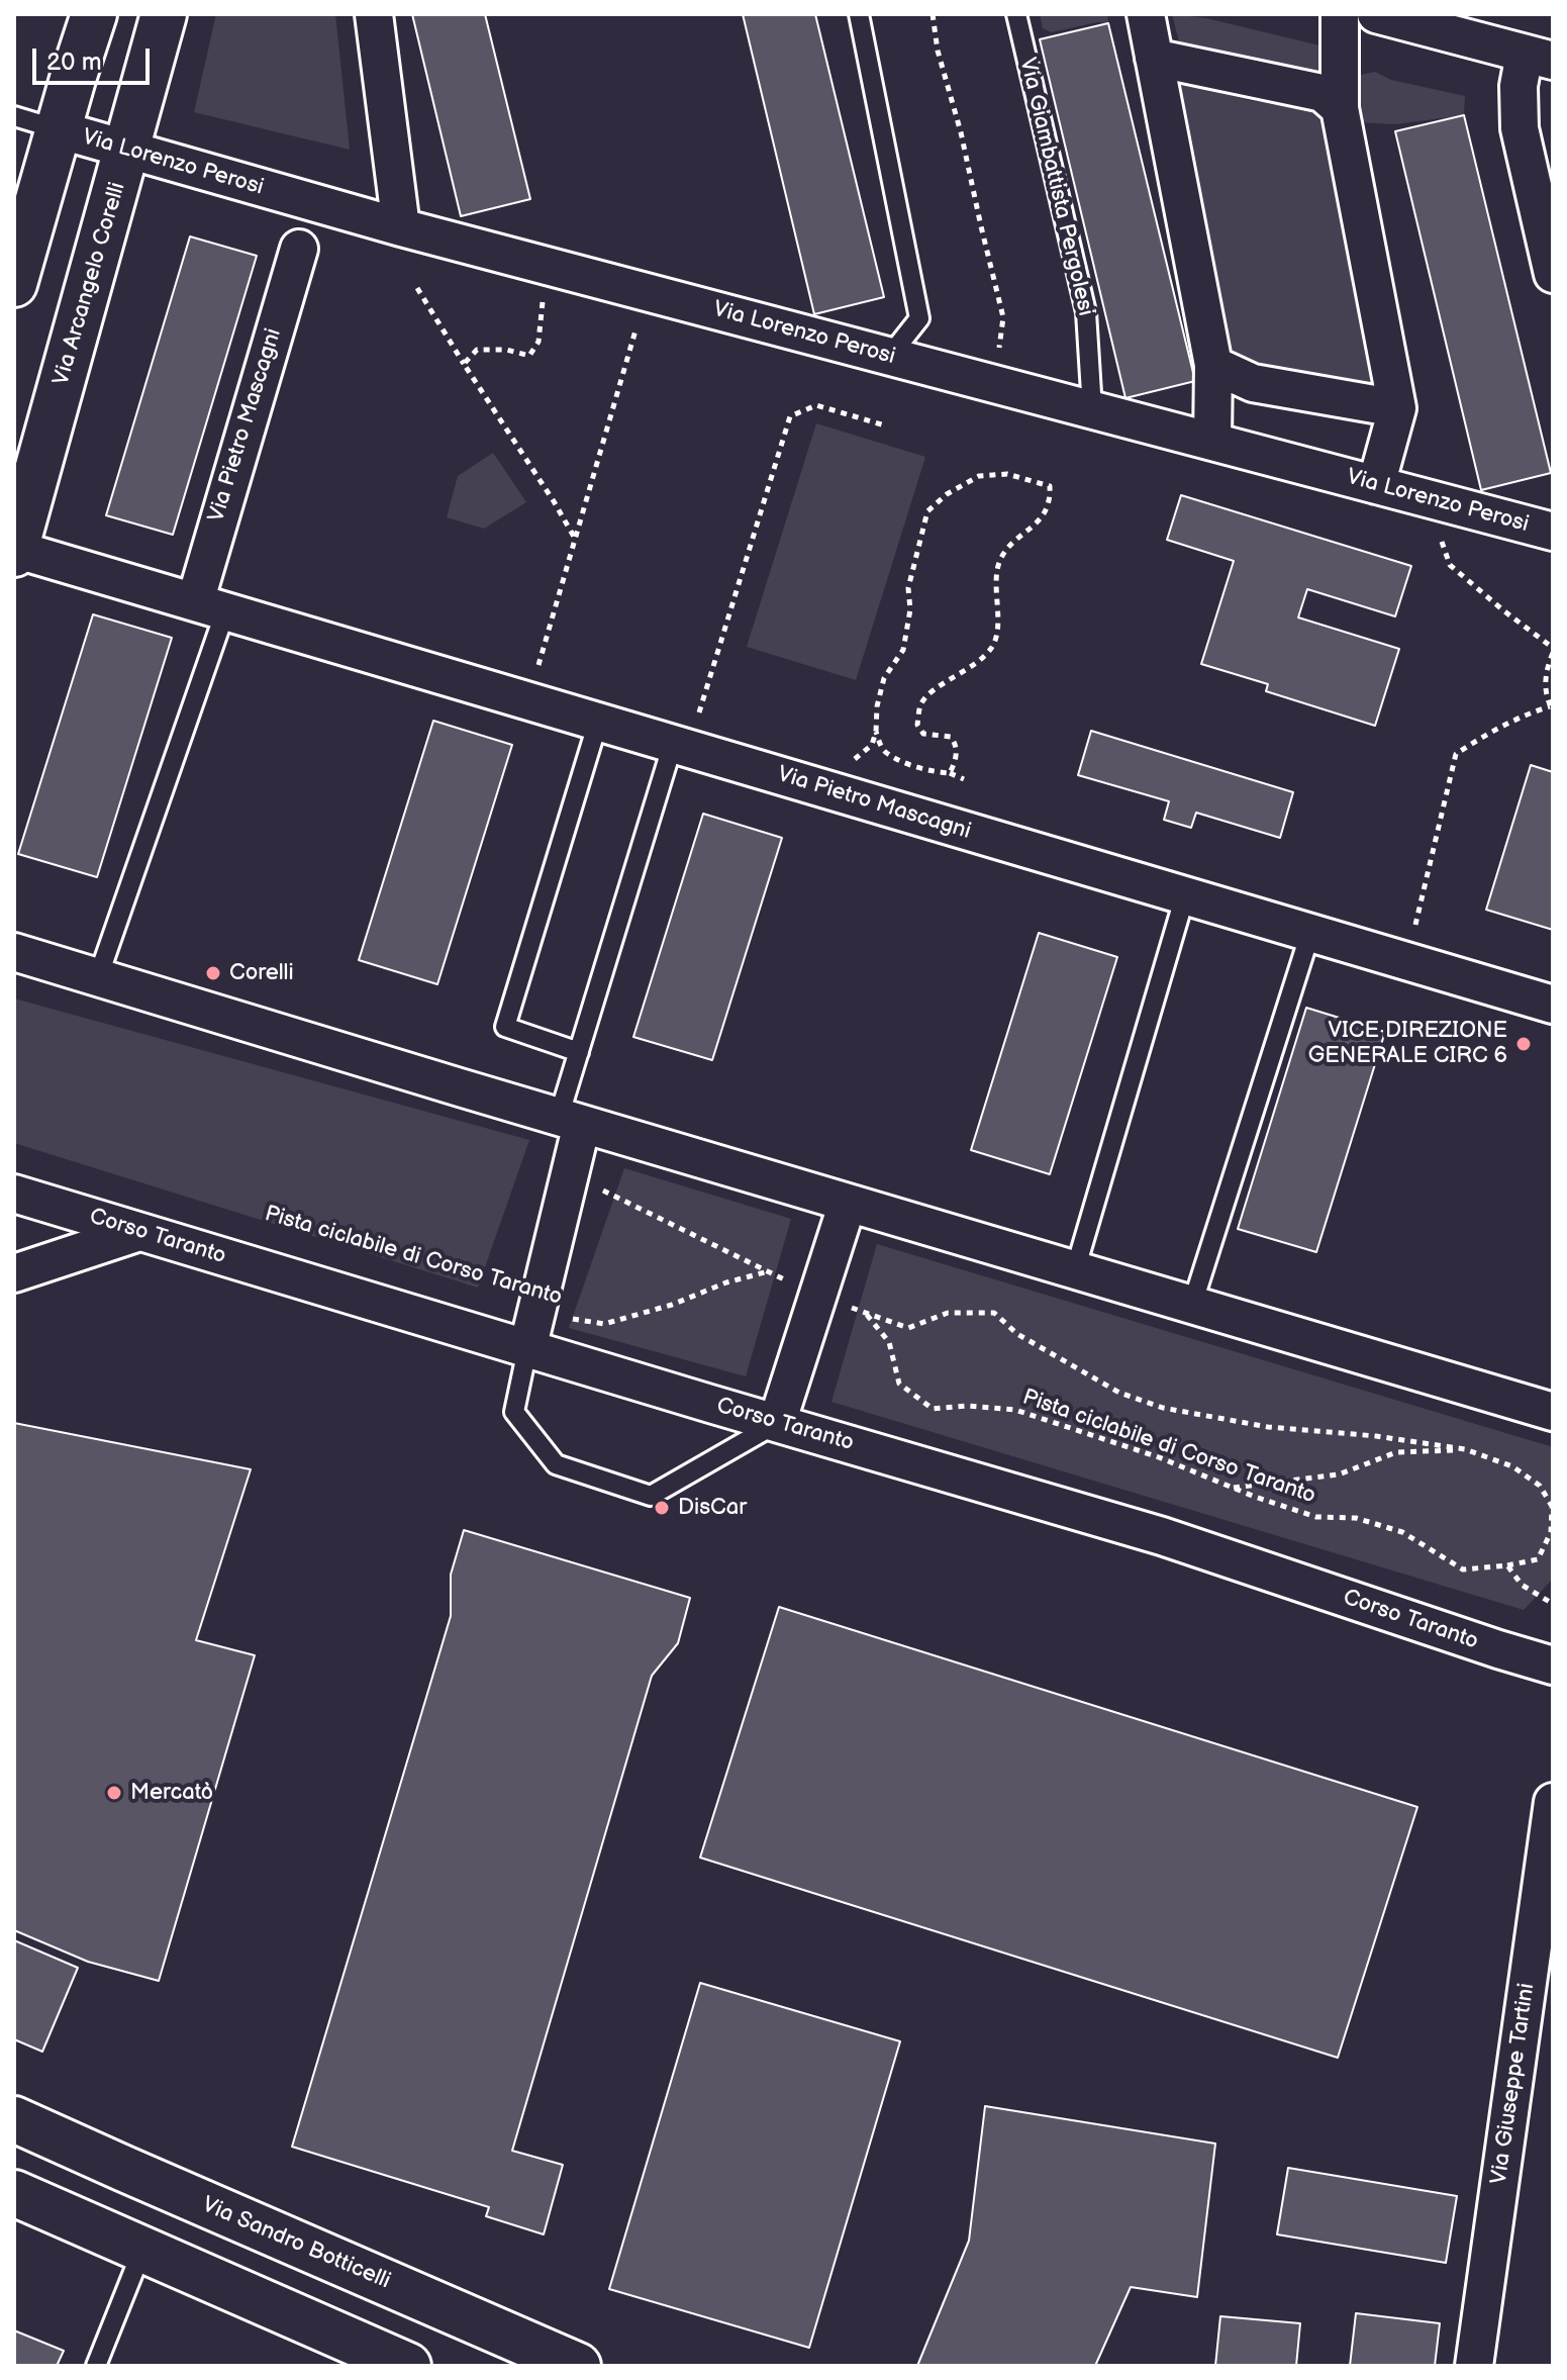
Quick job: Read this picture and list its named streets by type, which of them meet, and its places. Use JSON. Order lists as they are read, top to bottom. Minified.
{"streets":{"main road":["Via Arcangelo Corelli","Via Sandro Botticelli"],"street":["Via Lorenzo Perosi","Via Pietro Mascagni","Corso Taranto","Via Giuseppe Tartini"],"lane":["Via Giambattista Pergolesi"],"path":["Pista ciclabile di Corso Taranto"]},"crossings":[["Via Lorenzo Perosi","Via Giambattista Pergolesi"],["Via Lorenzo Perosi","Via Arcangelo Corelli"],["Via Arcangelo Corelli","Via Pietro Mascagni"]],"places":["Corelli","VICE DIREZIONE GENERALE CIRC 6","DisCar","Mercatò"],"scale_bar":"20 m"}
